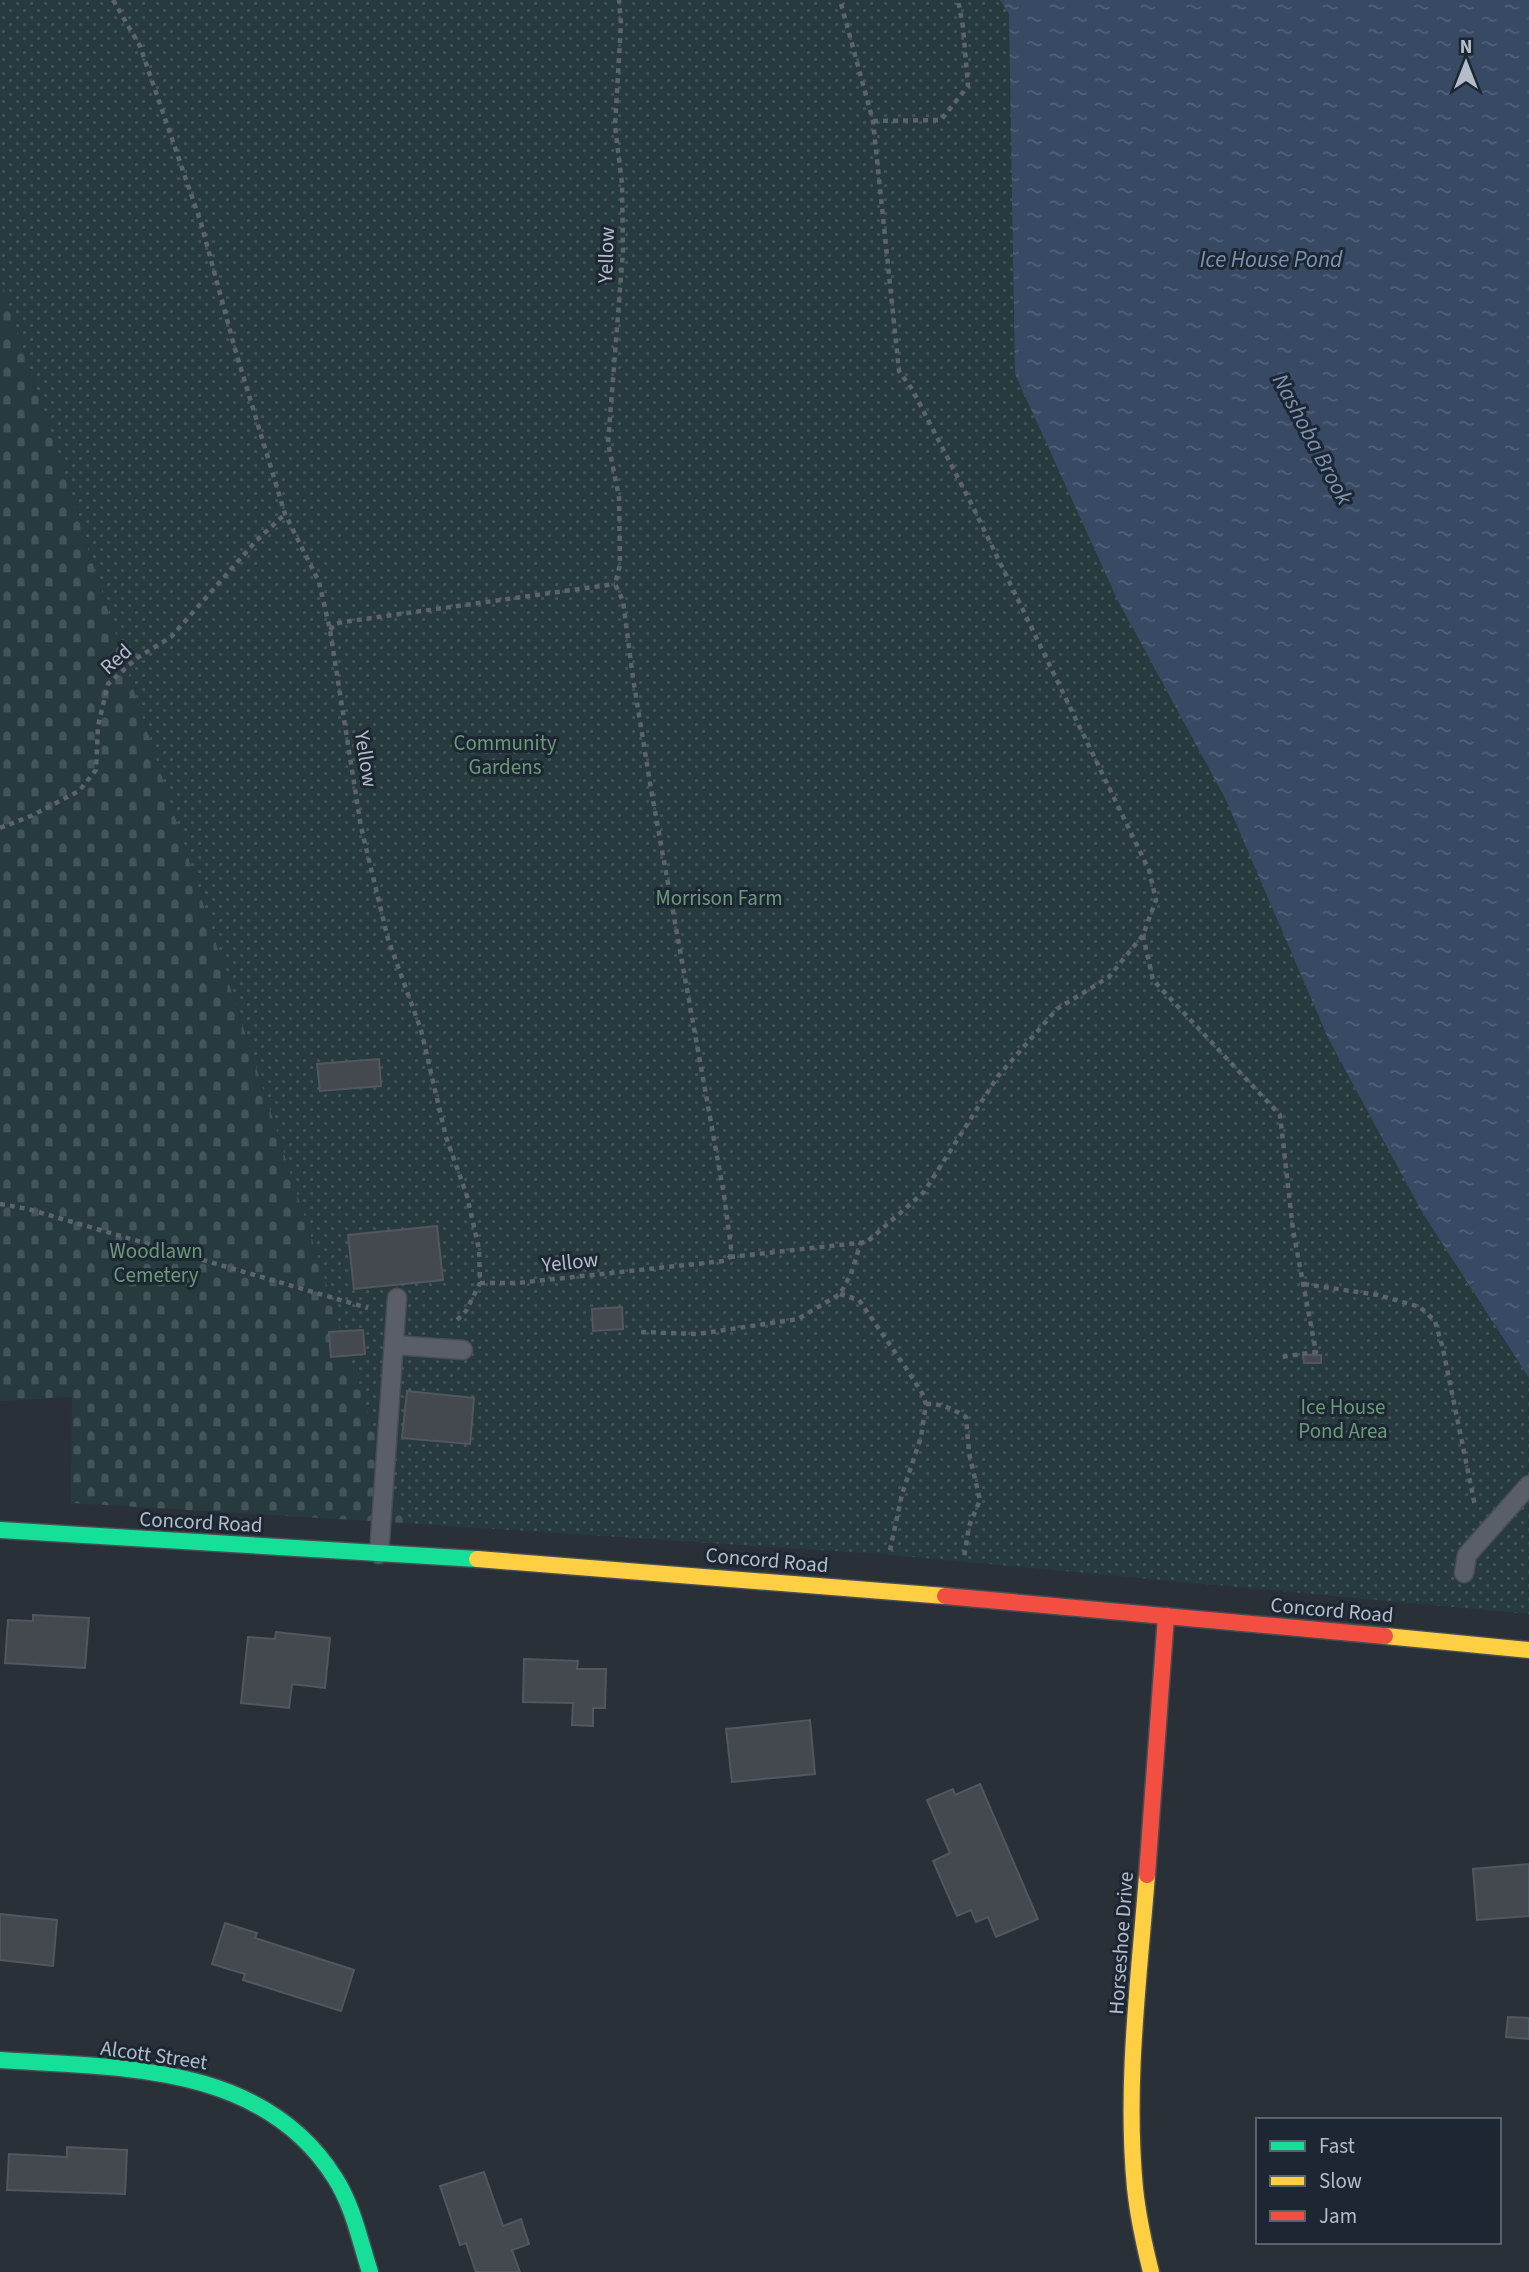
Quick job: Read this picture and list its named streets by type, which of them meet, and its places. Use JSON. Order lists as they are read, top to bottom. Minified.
{"streets":{"street":["Concord Road","Horseshoe Drive","Alcott Street"],"path":["Yellow","Red"]},"crossings":[["Yellow","Red"],["Concord Road","Horseshoe Drive"]],"water":["Ice House Pond","Nashoba Brook"],"parks":["Community Gardens","Morrison Farm","Woodlawn Cemetery","Ice House Pond Area"],"legend":["Fast","Slow","Jam"],"north":"top"}
